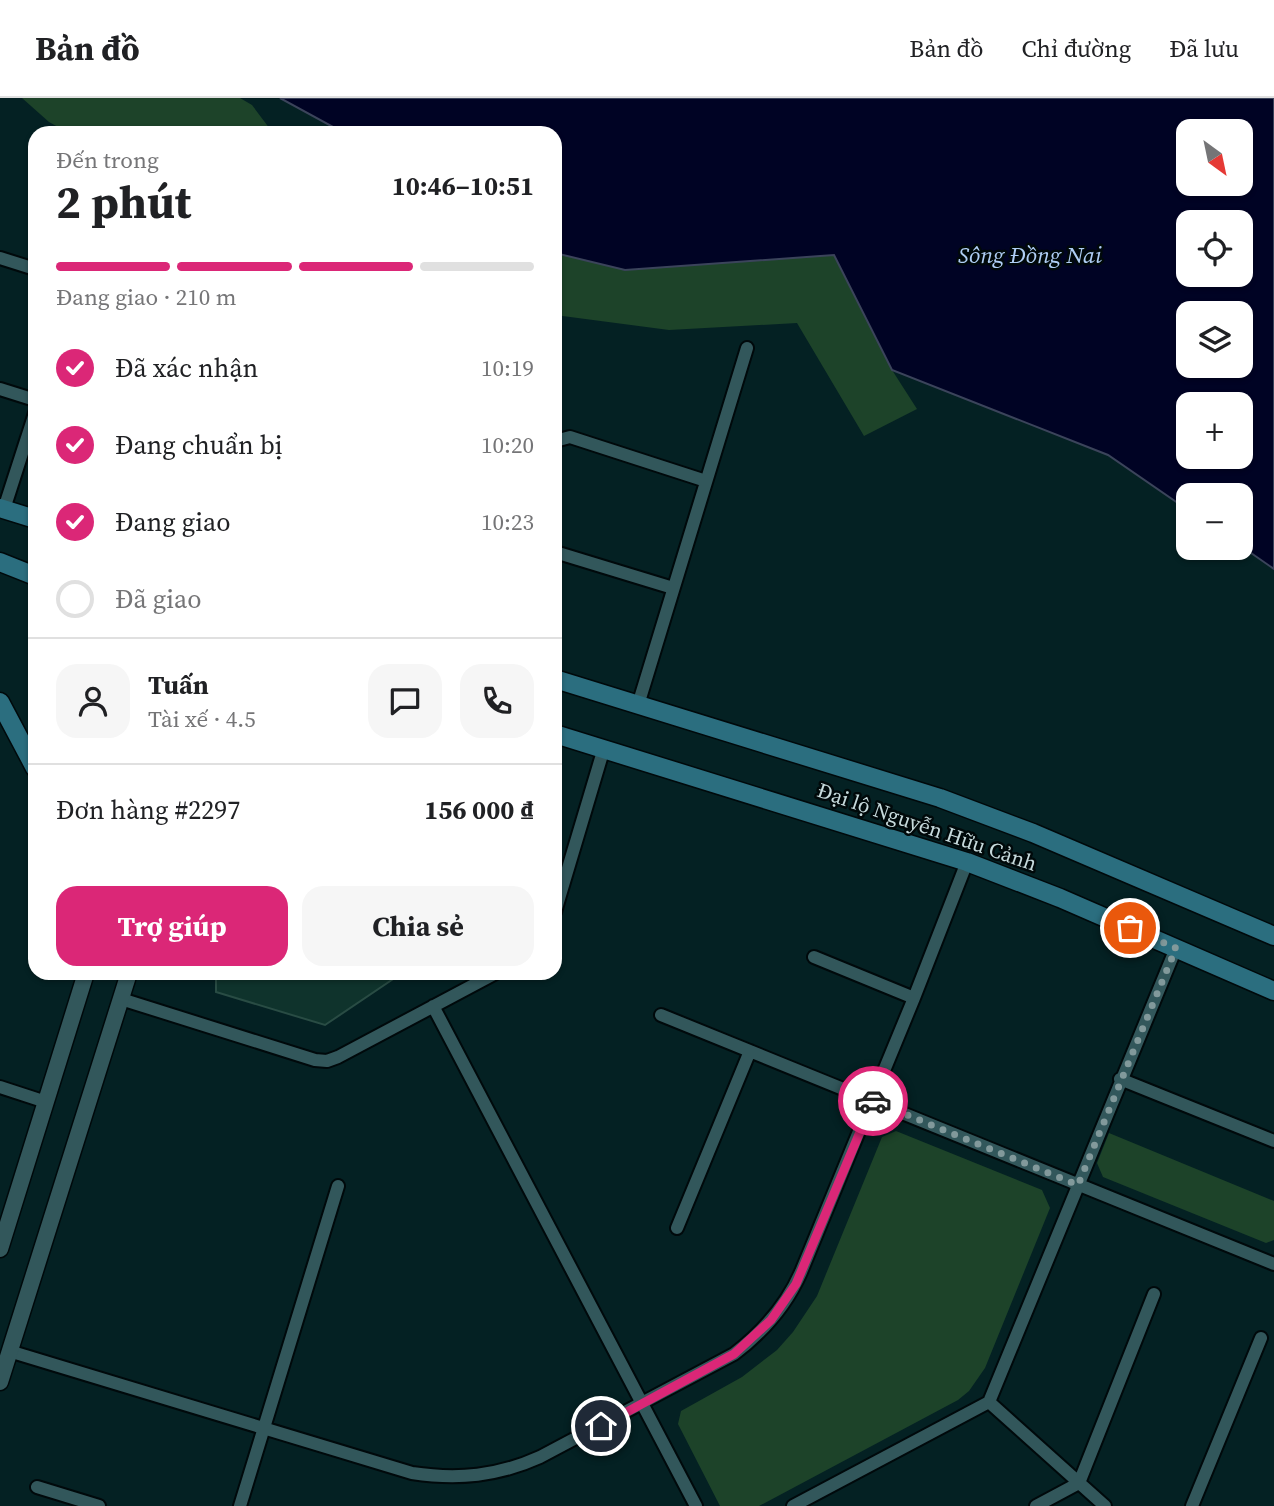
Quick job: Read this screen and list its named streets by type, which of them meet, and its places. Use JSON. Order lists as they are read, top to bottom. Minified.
{"streets":{"main road":["Đại lộ Nguyễn Hữu Cảnh"]},"water":["Sông Đồng Nai"],"north":"bottom right","page":{"header":"Bản đồ","nav":["Bản đồ","Chỉ đường","Đã lưu"],"map_buttons":["+","−"],"heading":["2 phút","Đến trong","10:46–10:51"],"panel":["Tuấn","Tài xế · 4.5","Đơn hàng #2297","156 000 ₫"],"bar":"Đang giao · 210 m","list":[["Đã xác nhận","10:19"],["Đang chuẩn bị","10:20"],["Đang giao","10:23"],"Đã giao"],"buttons":["Trợ giúp","Chia sẻ"]}}
